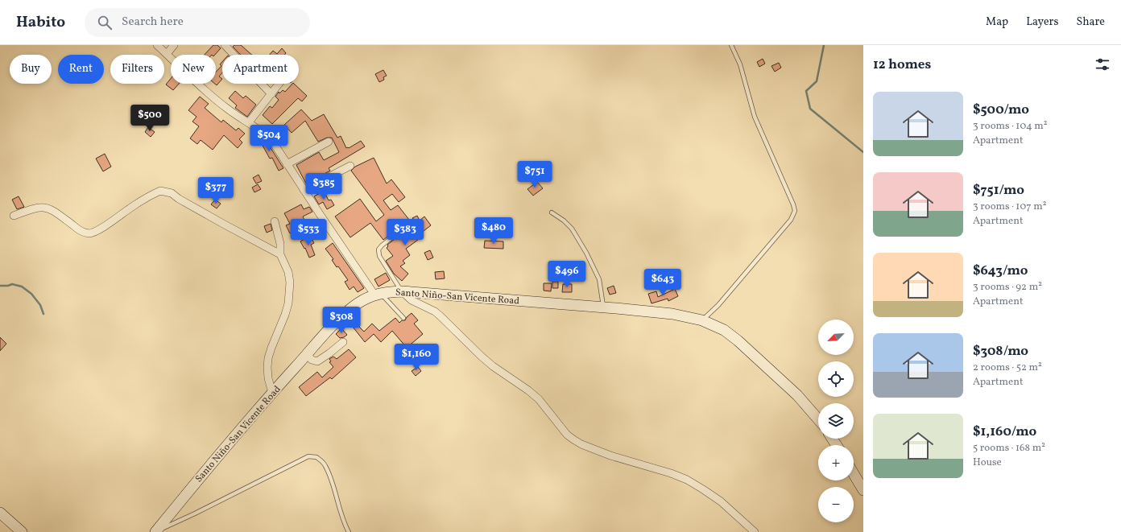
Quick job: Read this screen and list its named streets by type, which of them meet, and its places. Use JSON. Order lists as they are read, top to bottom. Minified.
{"streets":{"main road":["Santo Niño-San Vicente Road"]},"north":"bottom left","page":{"header":"Habito","search":"Search here","nav":["Map","Layers","Share"],"heading":"12 homes","chip":["Buy","Rent","Filters","New","Apartment"],"list":[{"name":"$500/mo","note":"3 rooms · 104 m² · Apartment"},{"name":"$751/mo","note":"3 rooms · 107 m² · Apartment"},{"name":"$643/mo","note":"3 rooms · 92 m² · Apartment"},{"name":"$308/mo","note":"2 rooms · 52 m² · Apartment"},{"name":"$1,160/mo","note":"5 rooms · 168 m² · House"}],"price":["$500","$504","$751","$385","$377","$480","$533","$383","$496","$643","$308","$1,160"],"map_buttons":["+","−"]}}
